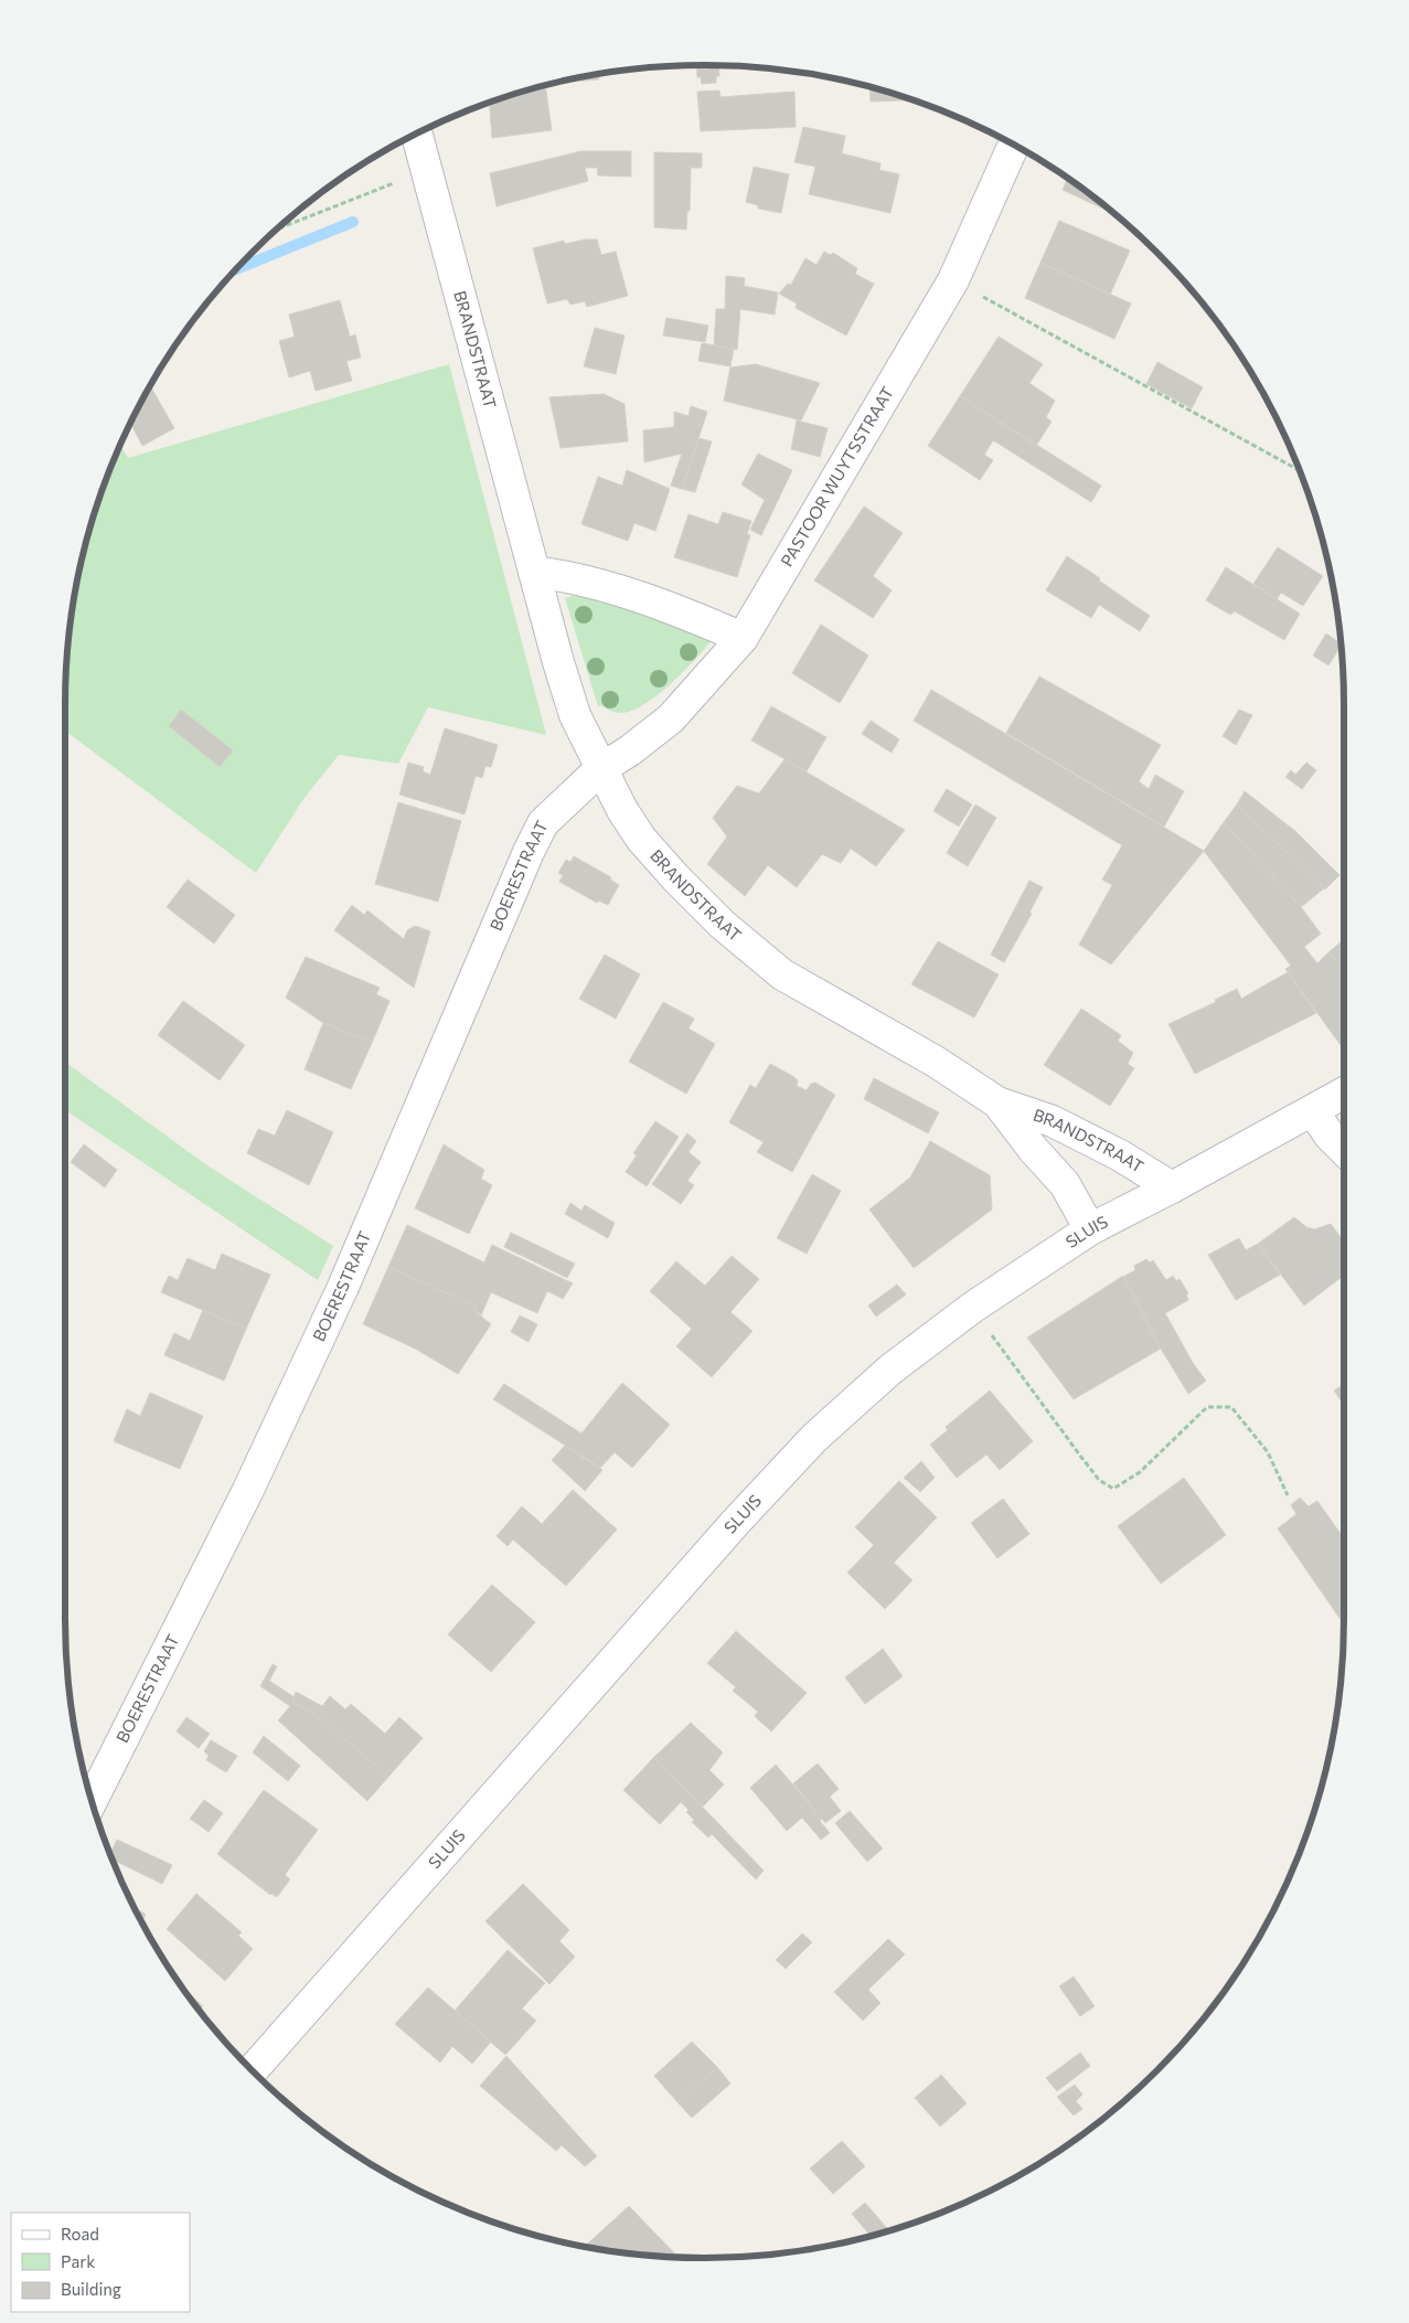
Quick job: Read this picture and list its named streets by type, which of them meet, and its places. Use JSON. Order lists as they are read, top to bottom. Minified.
{"streets":{"street":["BRANDSTRAAT","PASTOOR WUYTSSTRAAT","BOERESTRAAT","SLUIS"]},"crossings":[["BRANDSTRAAT","PASTOOR WUYTSSTRAAT"],["BRANDSTRAAT","BOERESTRAAT"],["BRANDSTRAAT","SLUIS"],["PASTOOR WUYTSSTRAAT","BOERESTRAAT"]],"legend":["Road","Park","Building"]}
